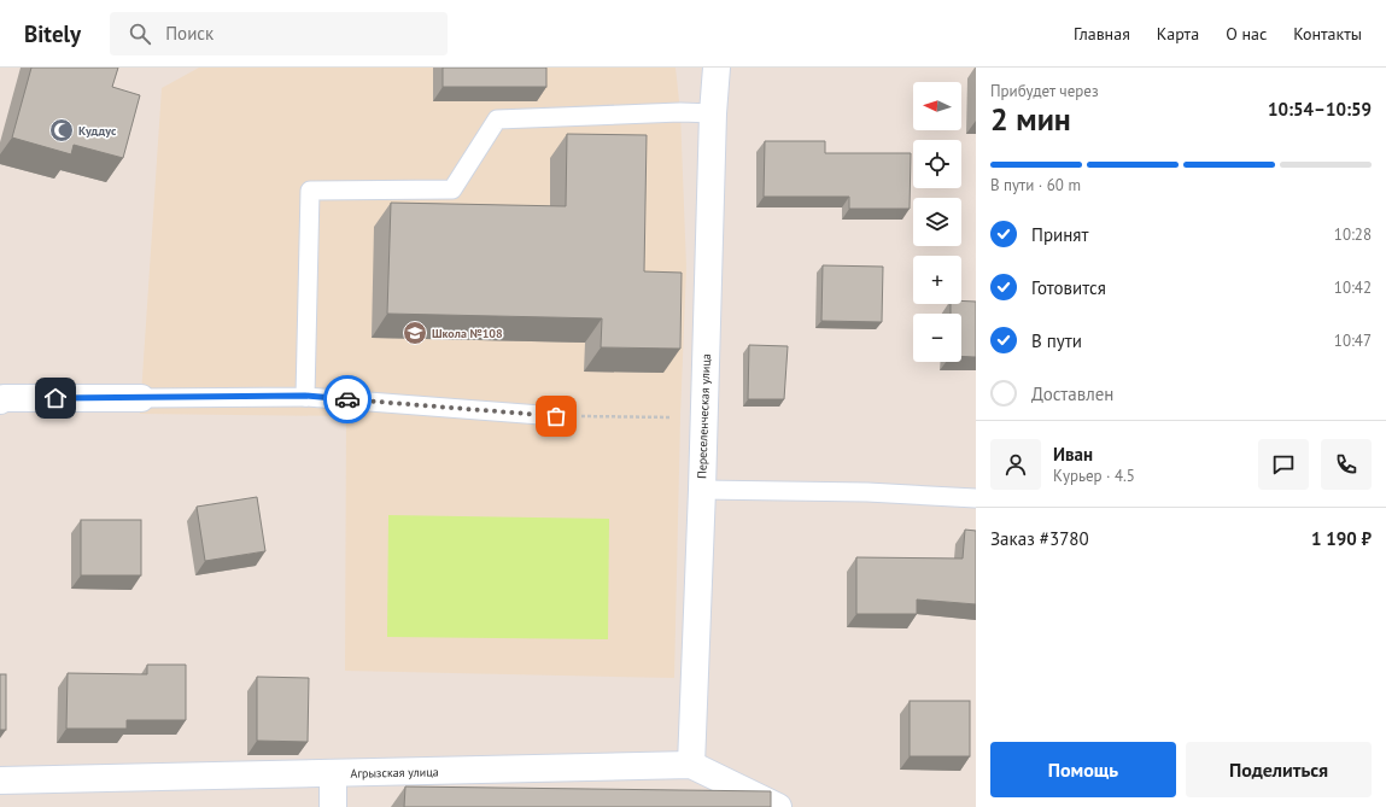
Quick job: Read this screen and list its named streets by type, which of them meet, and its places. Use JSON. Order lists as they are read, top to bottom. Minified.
{"streets":{"street":["Переселенческая улица","Агрызская улица"]},"crossings":[["Переселенческая улица","Агрызская улица"]],"places":{"mosque":["Куддус"],"school or university":["Школа №108"]},"north":"left","page":{"header":"Bitely","search":"Поиск","nav":["Главная","Карта","О нас","Контакты"],"heading":["2 мин","Прибудет через","10:54–10:59"],"panel":["Иван","Курьер · 4.5","Заказ #3780","1 190 ₽"],"map_buttons":["+","−"],"bar":"В пути · 60 m","list":[["Принят","10:28"],["Готовится","10:42"],["В пути","10:47"],"Доставлен"],"buttons":["Помощь","Поделиться"]}}
